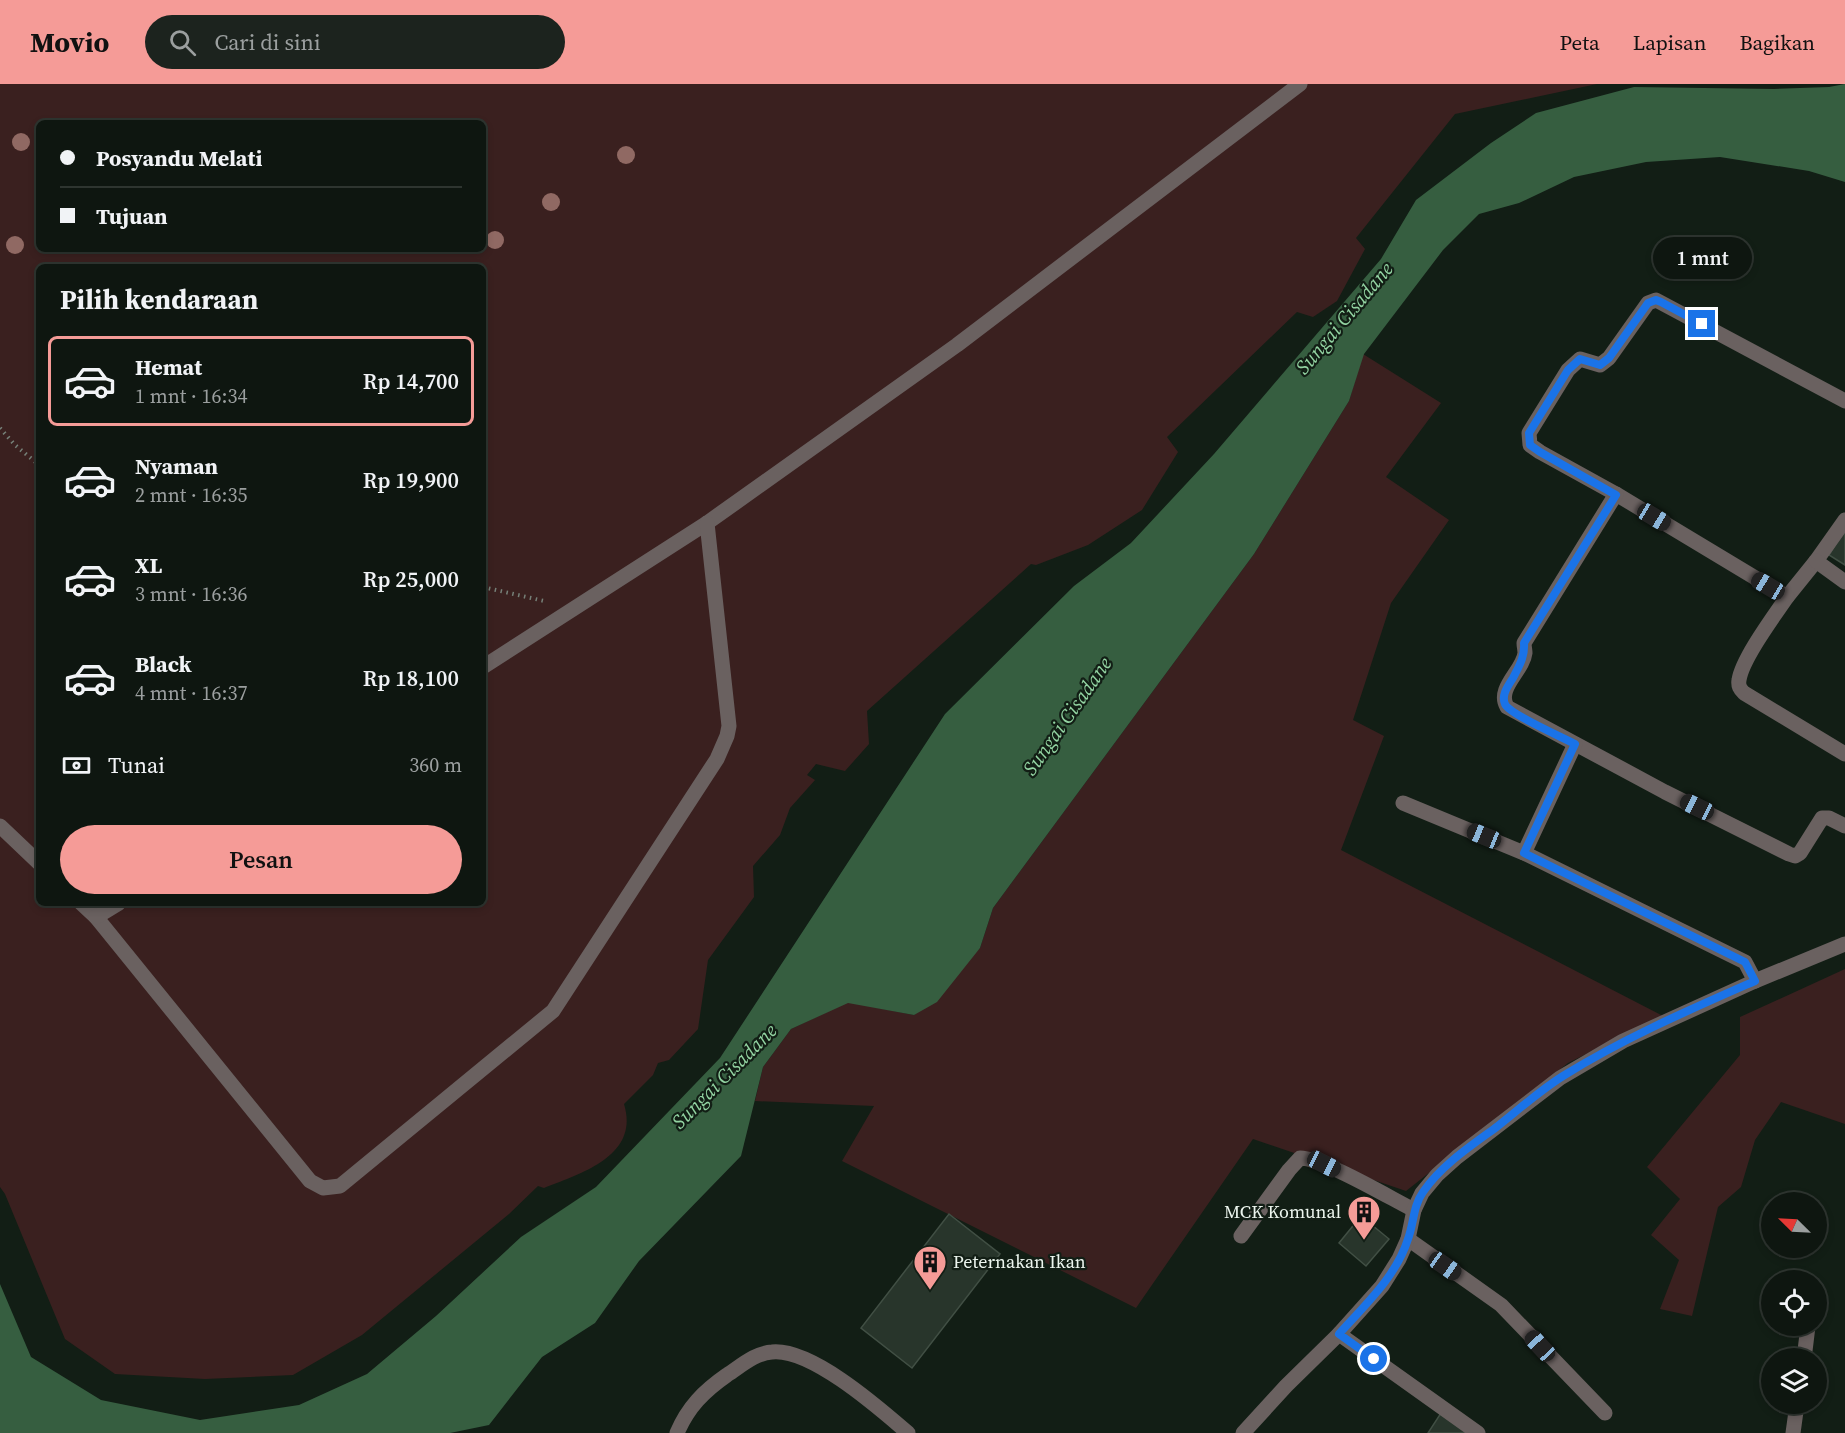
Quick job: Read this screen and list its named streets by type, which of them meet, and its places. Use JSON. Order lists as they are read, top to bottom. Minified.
{"water":["Sungai Cisadane"],"places":{"building":["MCK Komunal","Peternakan Ikan"]},"north":"top left","page":{"header":"Movio","search":"Cari di sini","nav":["Peta","Lapisan","Bagikan"],"banner":["Posyandu Melati","Tujuan"],"bubble":"1 mnt","heading":"Pilih kendaraan","list":[{"name":"Hemat","note":"1 mnt · 16:34","value":"Rp 14,700"},{"name":"Nyaman","note":"2 mnt · 16:35","value":"Rp 19,900"},{"name":"XL","note":"3 mnt · 16:36","value":"Rp 25,000"},{"name":"Black","note":"4 mnt · 16:37","value":"Rp 18,100"}],"pay":["Tunai","360 m"],"buttons":"Pesan"}}
